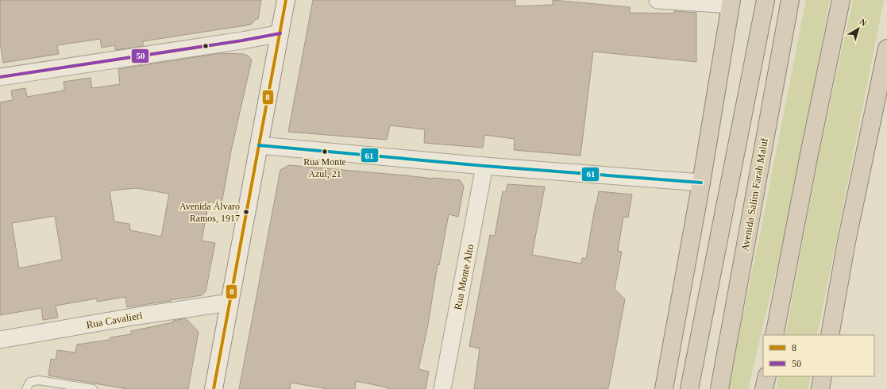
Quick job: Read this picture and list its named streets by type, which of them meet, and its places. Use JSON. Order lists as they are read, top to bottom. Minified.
{"streets":{"highway":["Avenida Salim Farah Maluf"],"street":["Rua Monte Alto","Rua Cavalieri"]},"places":["Rua Monte Azul, 21","Avenida Álvaro Ramos, 1917"],"lines":["transit line 8","transit line 50","transit line 61"],"legend":["8","50"],"north":"top right"}
